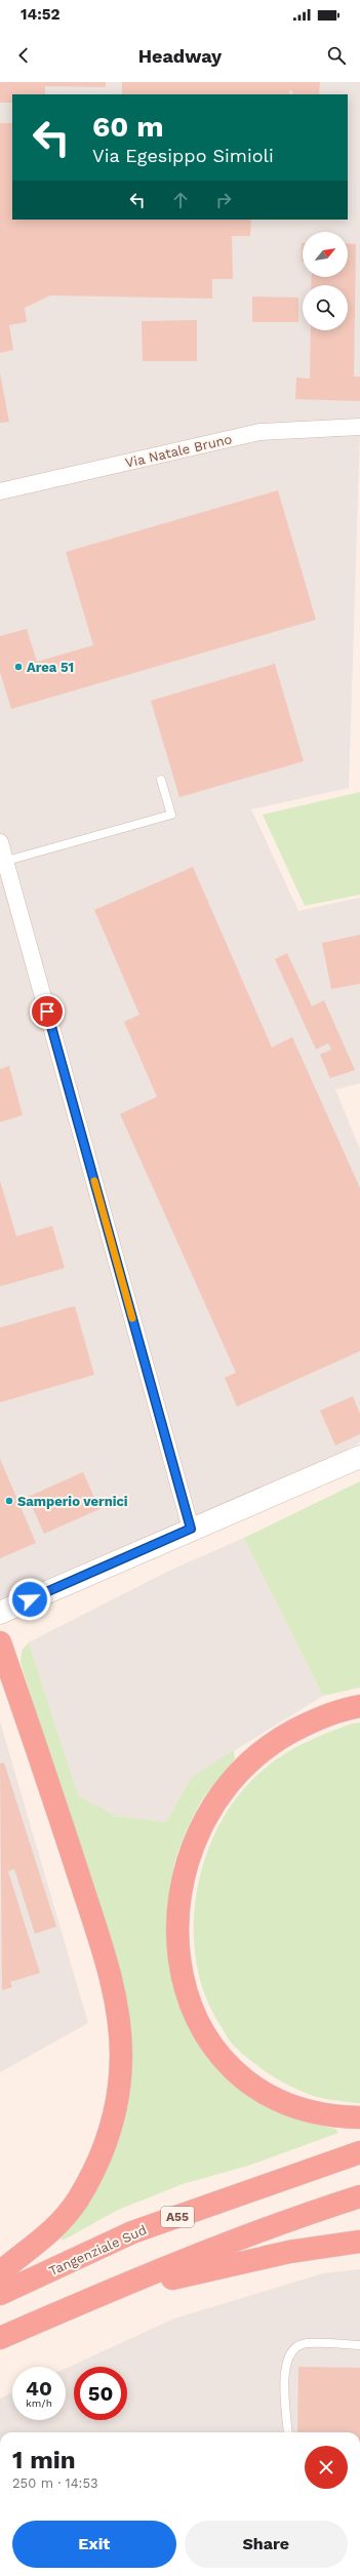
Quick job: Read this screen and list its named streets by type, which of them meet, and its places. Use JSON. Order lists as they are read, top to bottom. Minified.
{"streets":{"highway":["A55","Tangenziale Sud"],"street":["Via Natale Bruno"]},"places":["Area 51","Samperio vernici"],"north":"top right","page":{"status":"14:52","header":"Headway","turn":["60 m","Via Egesippo Simioli"],"speed":"40 km/h","limit":"50","heading":["1 min","250 m · 14:53"],"buttons":["Exit","Share"]}}
